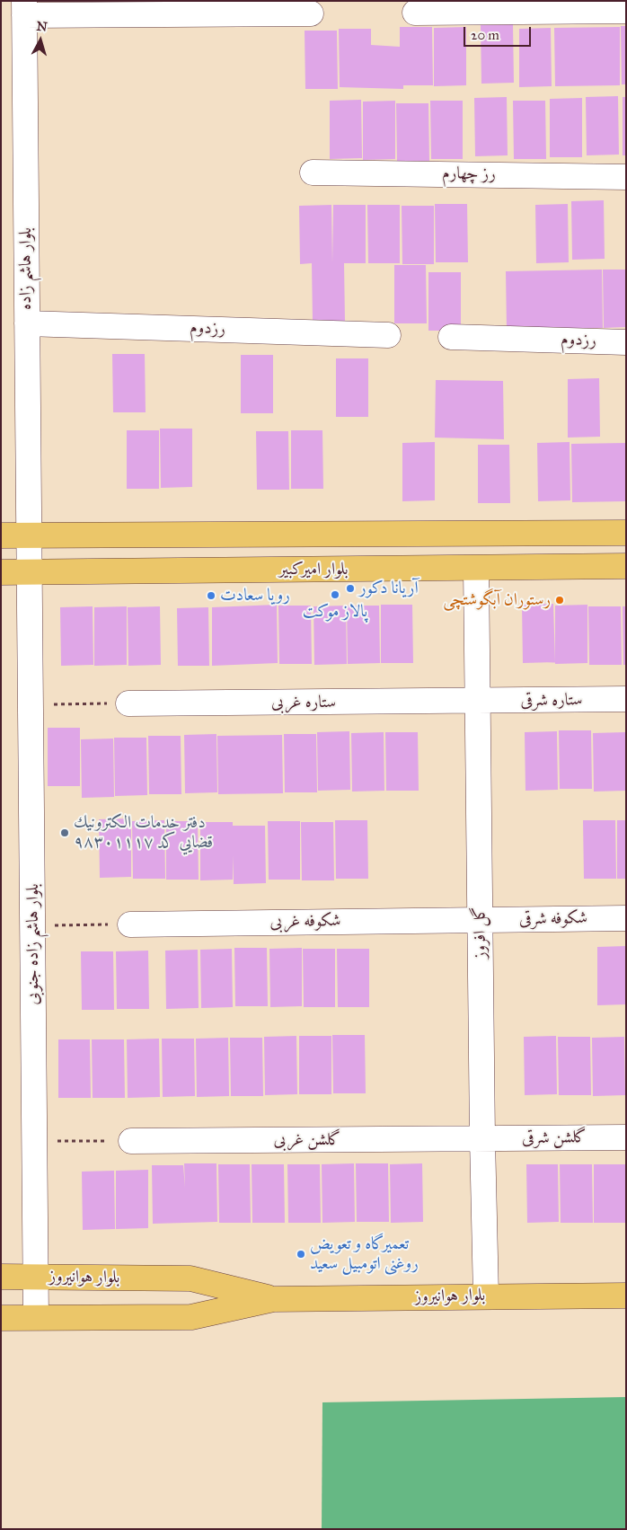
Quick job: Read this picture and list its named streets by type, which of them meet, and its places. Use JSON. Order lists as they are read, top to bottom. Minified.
{"streets":{"main road":["بلوار امیرکبیر","بلوار هوانیروز"],"street":["رز چهارم","بلوار هاشم زاده","رزدوم","ستاره شرقی","ستاره غربی","شکوفه شرقی","شکوفه غربی","گل افروز","بلوار هاشم زاده جنوبی","گلشن شرقی","گلشن غربی"]},"crossings":[["بلوار هاشم زاده","رزدوم"],["بلوار هاشم زاده","بلوار امیرکبیر"],["بلوار هاشم زاده","بلوار هاشم زاده جنوبی"],["بلوار امیرکبیر","گل افروز"],["بلوار امیرکبیر","بلوار هاشم زاده جنوبی"],["ستاره شرقی","ستاره غربی"],["ستاره شرقی","گل افروز"],["ستاره غربی","گل افروز"],["شکوفه شرقی","شکوفه غربی"],["شکوفه شرقی","گل افروز"],["شکوفه غربی","گل افروز"],["گل افروز","گلشن شرقی"],["گل افروز","گلشن غربی"],["گل افروز","بلوار هوانیروز"],["بلوار هاشم زاده جنوبی","بلوار هوانیروز"],["گلشن شرقی","گلشن غربی"]],"places":["آریانا دکور","پالاز موکت","رویا سعادت","رستوران آبگوشتچی","دفتر خدمات الكترونيك قضايي كد ٩٨٣٠١١١٧","تعمیرگاه و تعویض روغنی اتومبیل سعید"],"scale_bar":"20 m","north":"top"}
